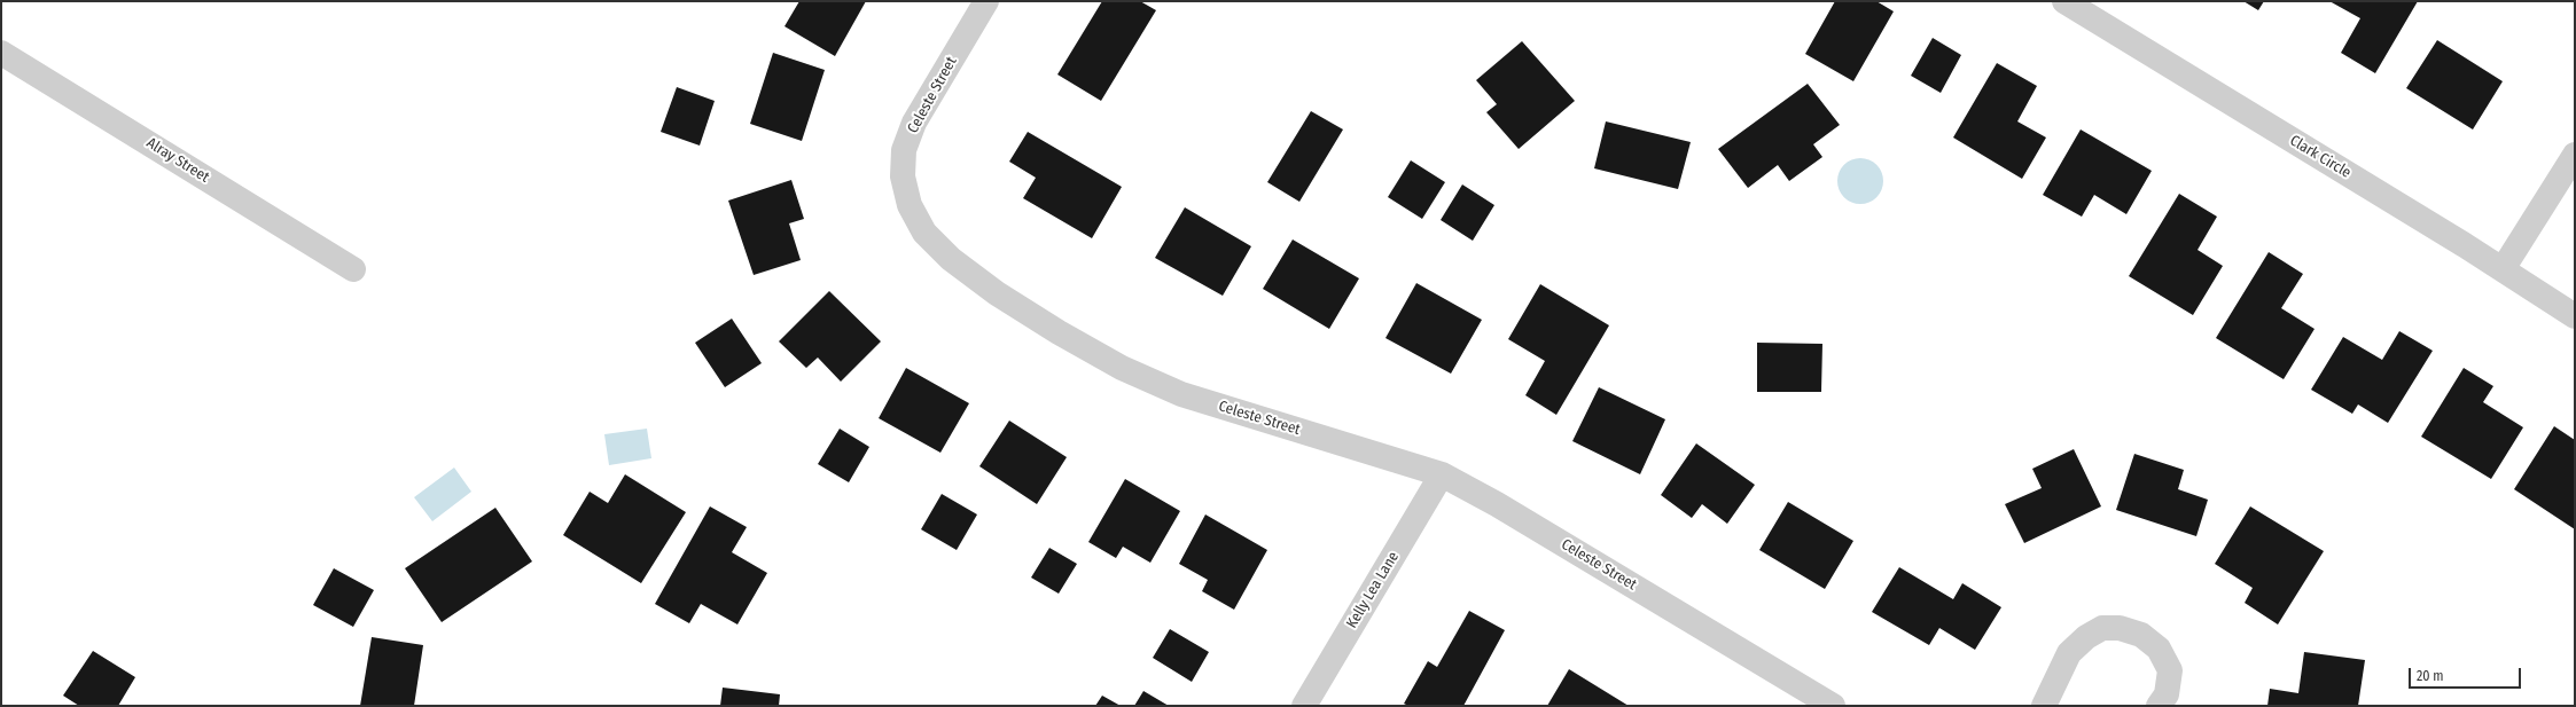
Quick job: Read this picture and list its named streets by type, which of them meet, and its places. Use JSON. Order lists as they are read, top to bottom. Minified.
{"streets":{"street":["Celeste Street","Clark Circle","Alray Street","Kelly Lea Lane"]},"crossings":[["Celeste Street","Kelly Lea Lane"]],"scale_bar":"20 m"}
